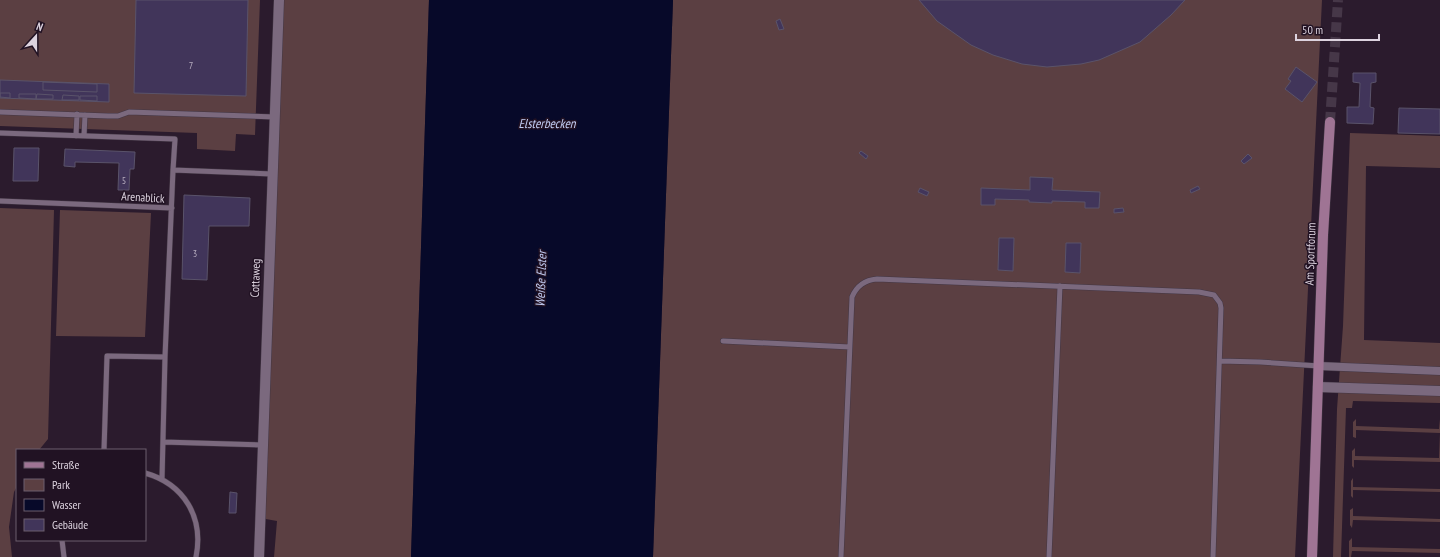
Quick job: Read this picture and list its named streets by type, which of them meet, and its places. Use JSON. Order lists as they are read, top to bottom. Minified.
{"streets":{"main road":["Am Sportforum"],"street":["Cottaweg"],"lane":["Arenablick"]},"water":["Elsterbecken","Weiße Elster"],"house_numbers":["7","5","3"],"legend":["Straße","Park","Wasser","Gebäude"],"scale_bar":"50 m","north":"top"}
